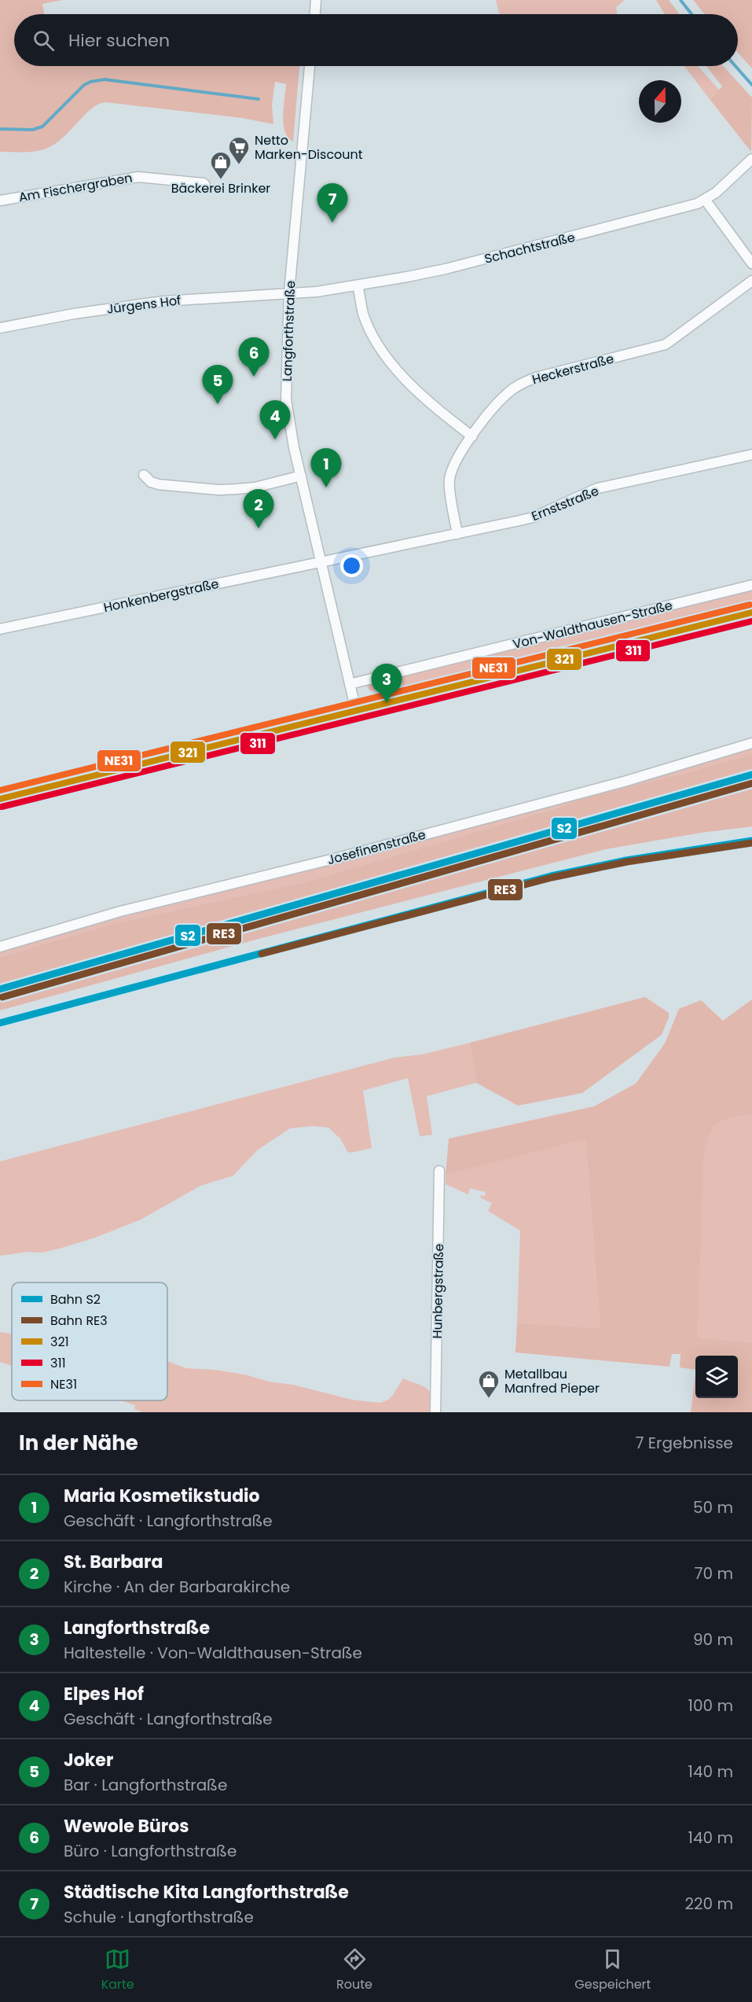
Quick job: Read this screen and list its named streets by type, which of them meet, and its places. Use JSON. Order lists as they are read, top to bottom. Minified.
{"streets":{"street":["Am Fischergraben","Schachtstraße","Jürgens Hof","Langforthstraße","Heckerstraße","Ernststraße","Honkenbergstraße","Von-Waldthausen-Straße","Josefinenstraße","Hunbergstraße"]},"crossings":[["Schachtstraße","Jürgens Hof"],["Schachtstraße","Langforthstraße"],["Jürgens Hof","Langforthstraße"],["Langforthstraße","Ernststraße"],["Langforthstraße","Honkenbergstraße"],["Langforthstraße","Von-Waldthausen-Straße"],["Heckerstraße","Ernststraße"],["Ernststraße","Honkenbergstraße"]],"places":{"supermarket":["Netto Marken-Discount"],"shop":["Bäckerei Brinker","Metallbau Manfred Pieper"]},"lines":["transit line NE31","transit line 321","transit line 311","rail line S2","rail line RE3"],"legend":["Bahn S2","Bahn RE3","321","311","NE31"],"north":"top","page":{"search":"Hier suchen","pins":["7","6","5","4","1","2","3"],"heading":["In der Nähe","7 Ergebnisse"],"list":[{"mark":"1","name":"Maria Kosmetikstudio","note":"Geschäft · Langforthstraße","value":"50 m"},{"mark":"2","name":"St. Barbara","note":"Kirche · An der Barbarakirche","value":"70 m"},{"mark":"3","name":"Langforthstraße","note":"Haltestelle · Von-Waldthausen-Straße","value":"90 m"},{"mark":"4","name":"Elpes Hof","note":"Geschäft · Langforthstraße","value":"100 m"},{"mark":"5","name":"Joker","note":"Bar · Langforthstraße","value":"140 m"},{"mark":"6","name":"Wewole Büros","note":"Büro · Langforthstraße","value":"140 m"},{"mark":"7","name":"Städtische Kita Langforthstraße","note":"Schule · Langforthstraße","value":"220 m"}],"nav":["Karte","Route","Gespeichert"]}}
